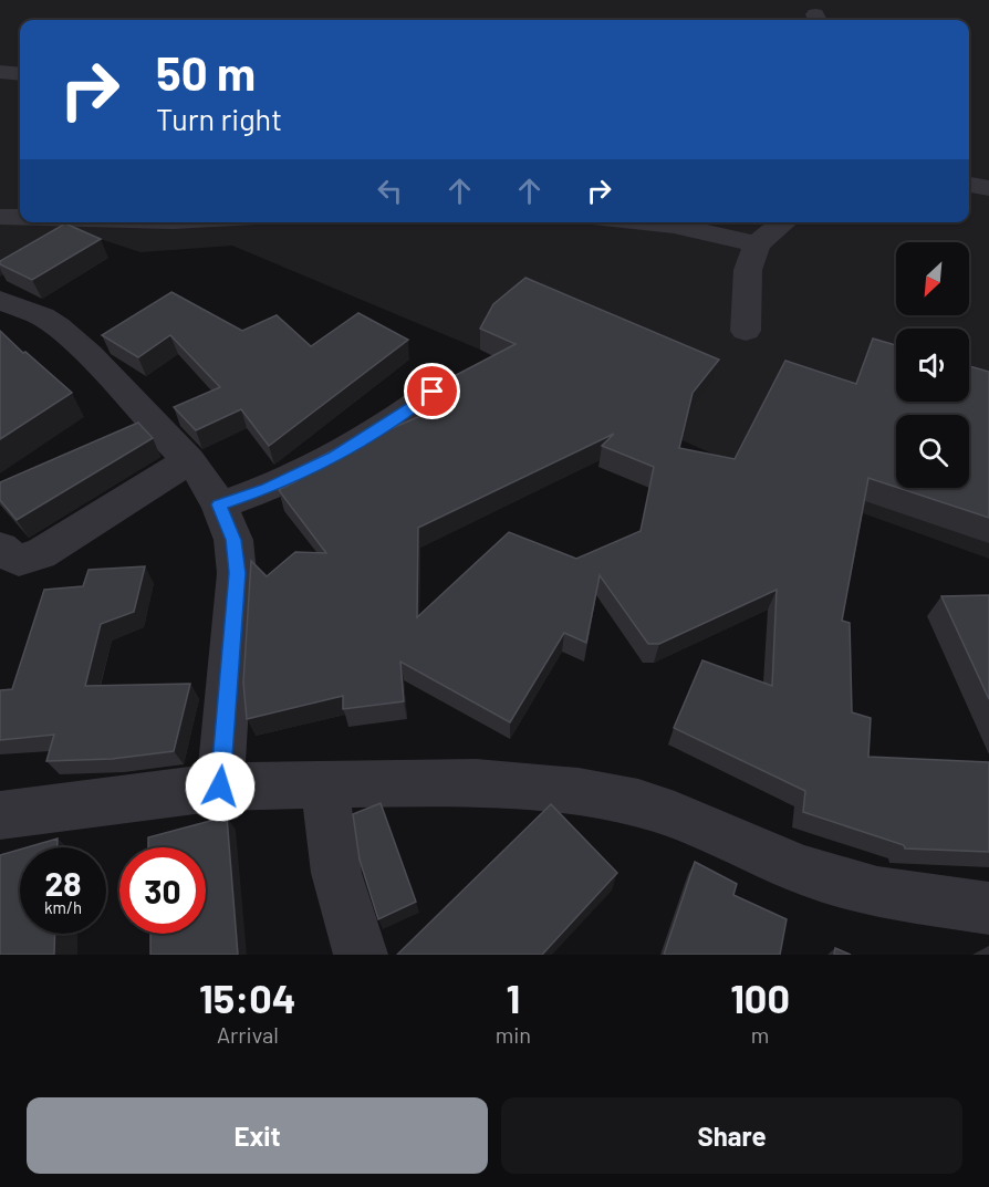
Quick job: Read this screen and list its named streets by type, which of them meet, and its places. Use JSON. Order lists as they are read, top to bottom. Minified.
{"north":"bottom left","page":{"turn":["50 m","Turn right"],"speed":"28 km/h","limit":"30","eta":["15:04","Arrival","1","min","100","m"],"buttons":["Exit","Share"]}}
